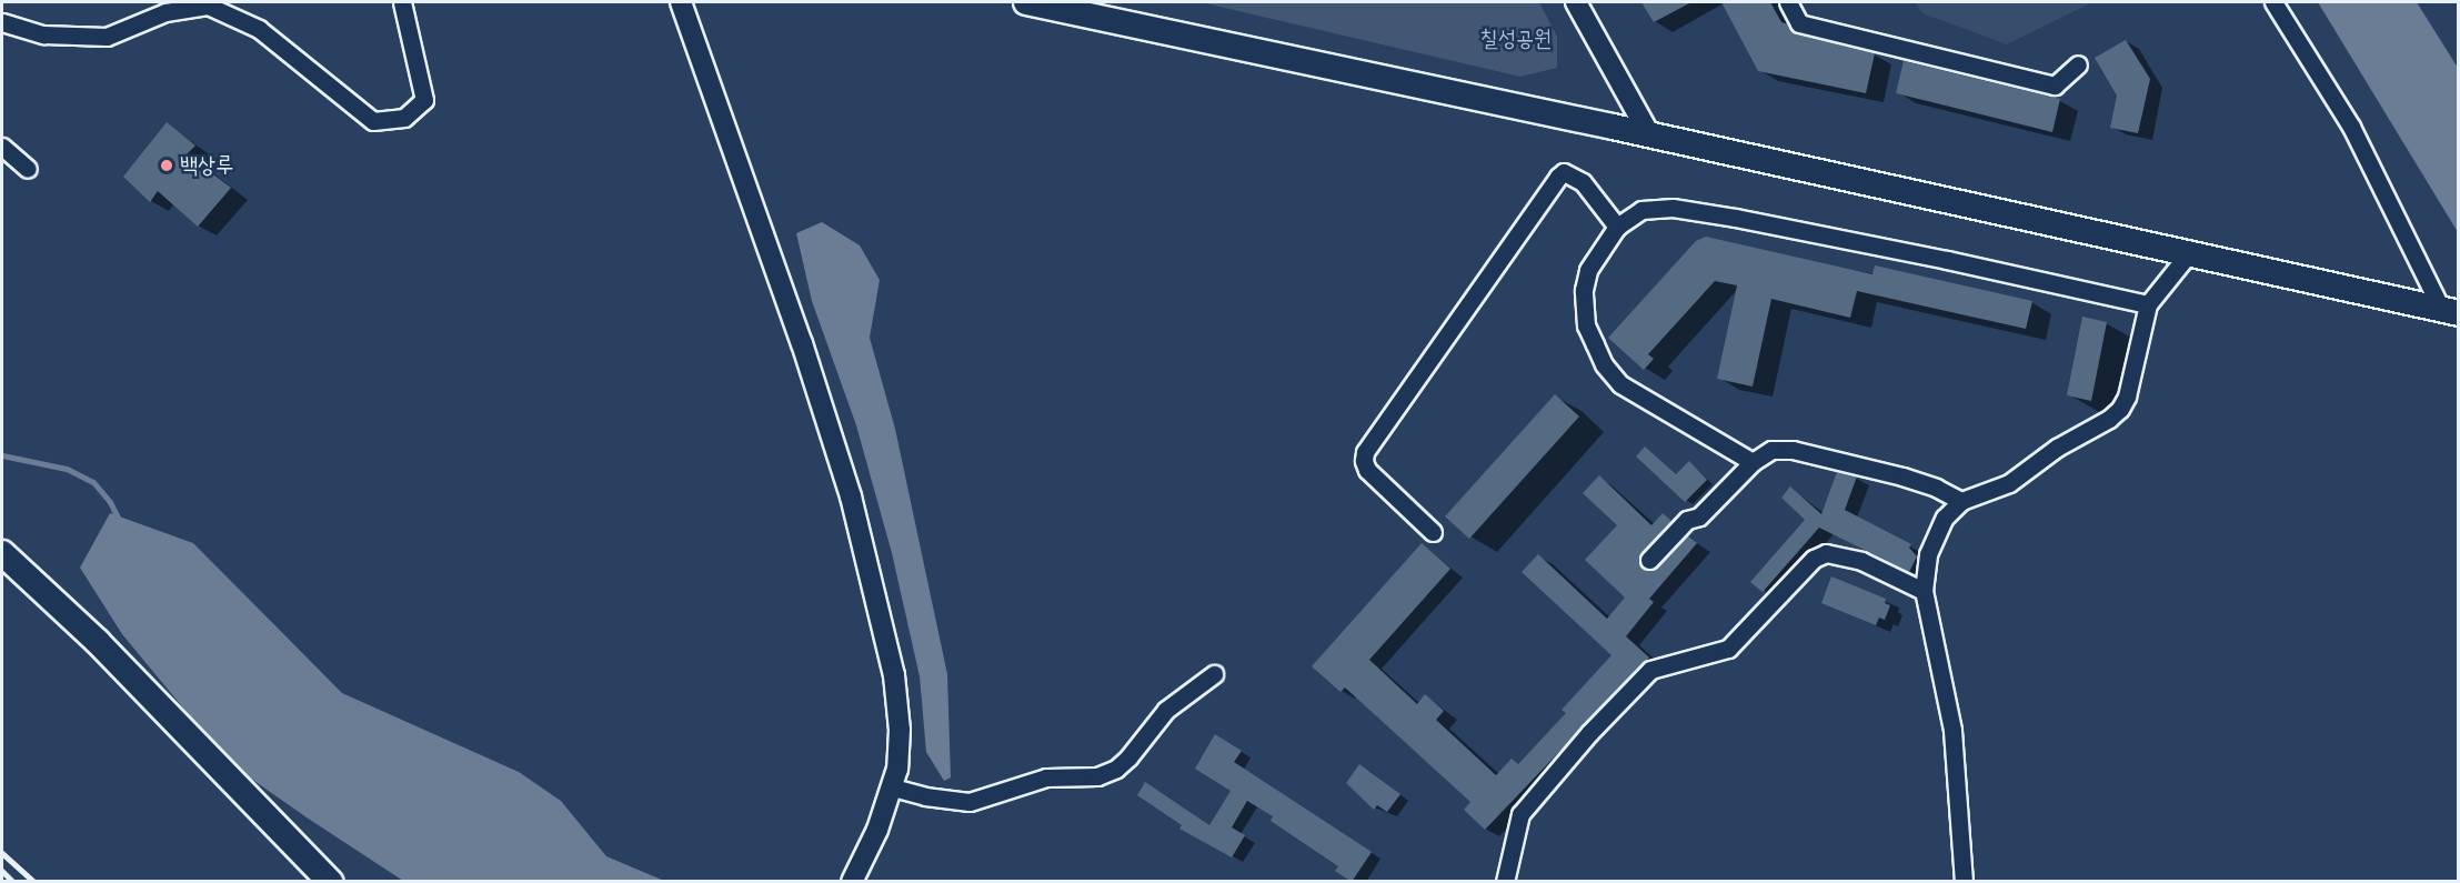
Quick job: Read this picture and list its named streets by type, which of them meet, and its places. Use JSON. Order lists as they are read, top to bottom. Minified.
{"parks":["칠성공원"],"places":["백상루"]}
